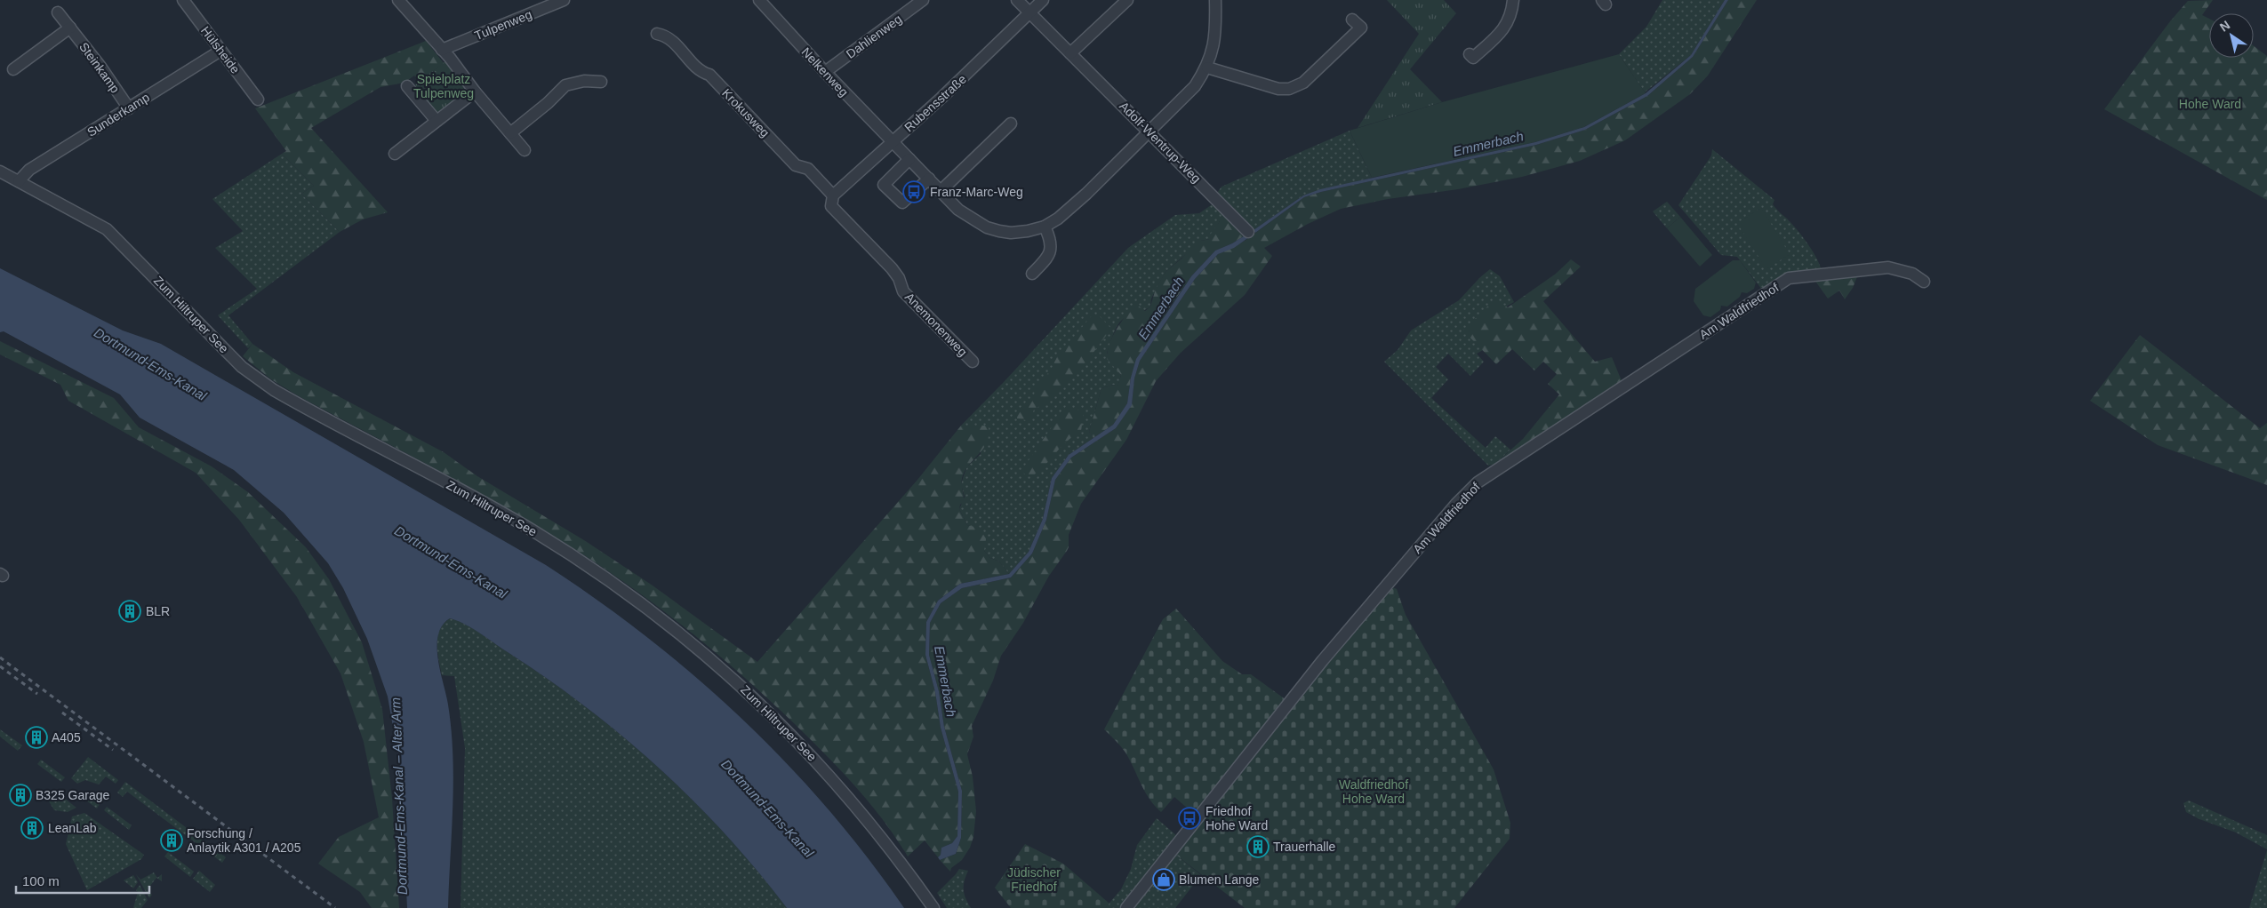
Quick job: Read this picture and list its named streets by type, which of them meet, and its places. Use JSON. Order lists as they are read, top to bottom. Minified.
{"streets":{"street":["Tulpenweg","Dahlienweg","Hülsheide","Steinkamp","Nelkenweg","Rubensstraße","Krokusweg","Sunderkamp","Adolf-Wentrup-Weg","Am Waldfriedhof","Zum Hiltruper See","Anemonenweg"]},"crossings":[["Dahlienweg","Nelkenweg"],["Hülsheide","Sunderkamp"],["Steinkamp","Sunderkamp"],["Nelkenweg","Rubensstraße"],["Rubensstraße","Krokusweg"],["Rubensstraße","Adolf-Wentrup-Weg"],["Rubensstraße","Anemonenweg"],["Krokusweg","Anemonenweg"],["Sunderkamp","Zum Hiltruper See"]],"water":["Emmerbach","Dortmund-Ems-Kanal","Dortmund-Ems-Kanal – Alter Arm"],"parks":["Spielplatz Tulpenweg","Hohe Ward","Waldfriedhof Hohe Ward","Jüdischer Friedhof"],"places":{"bus stop":["Franz-Marc-Weg","Friedhof Hohe Ward"],"building":["BLR","A405","B325 Garage","LeanLab","Forschung / Anlaytik A301 / A205","Trauerhalle"],"shop":["Blumen Lange"]},"scale_bar":"100 m","north":"top left"}
